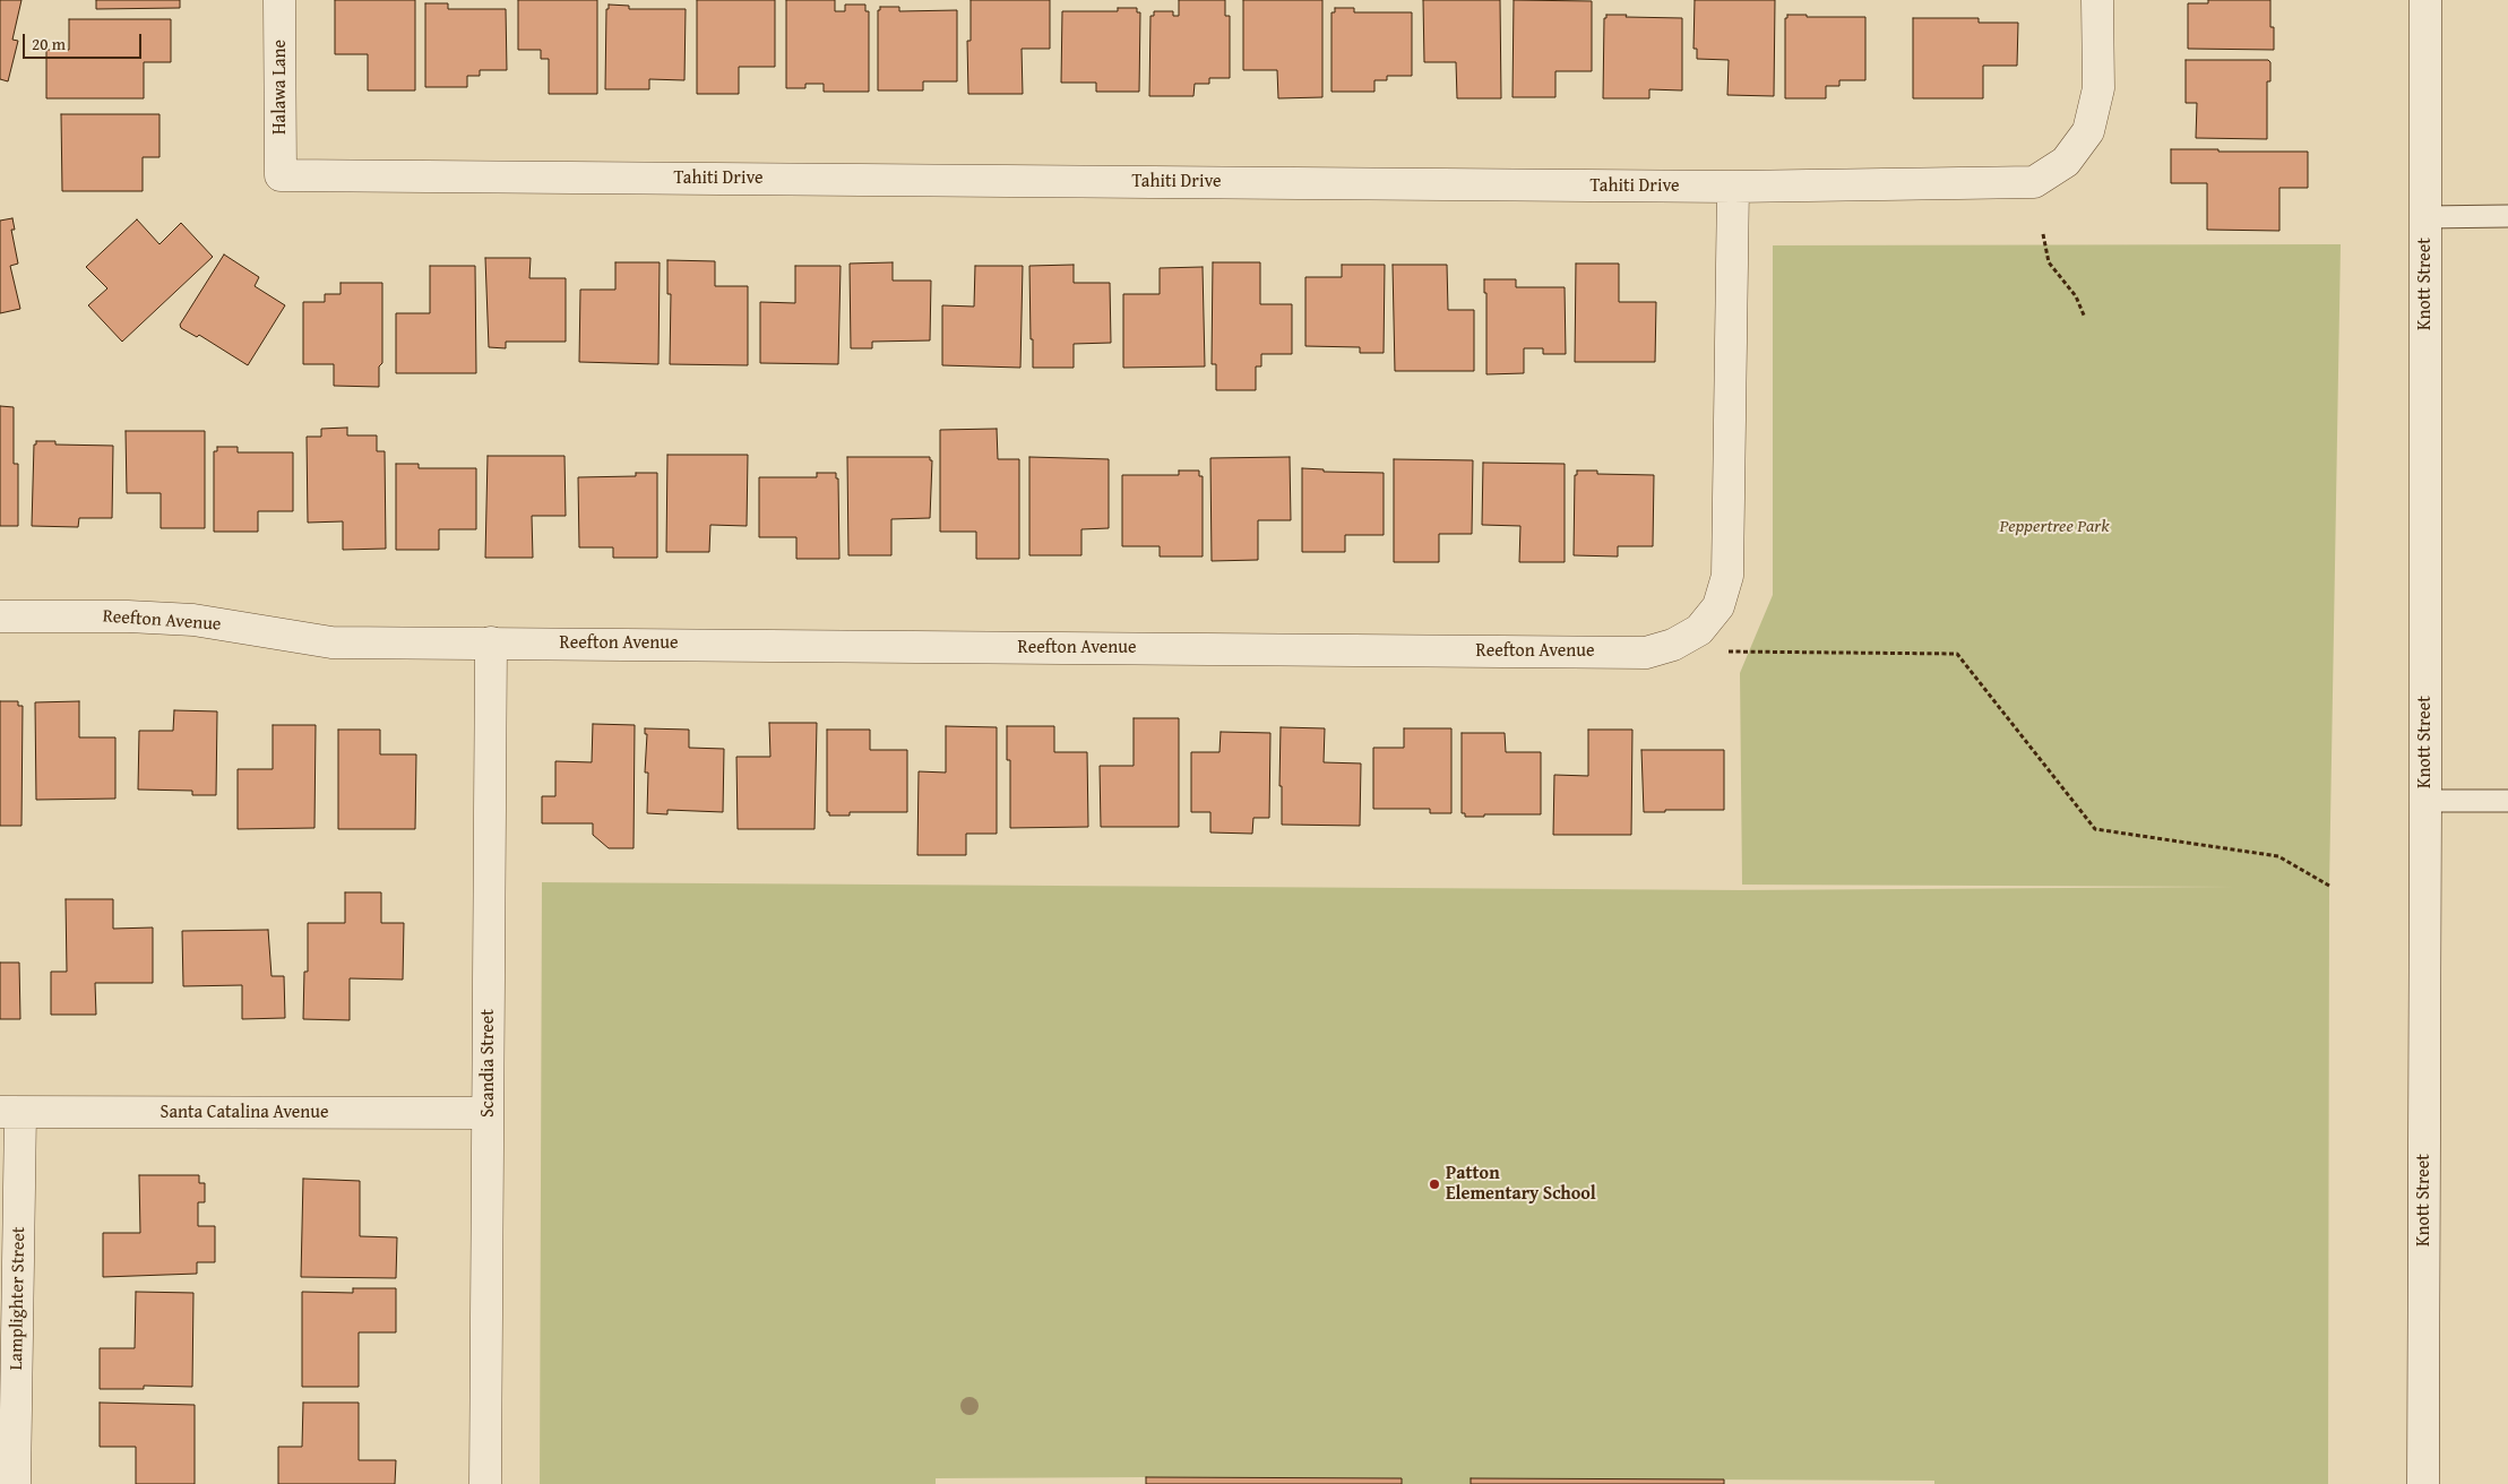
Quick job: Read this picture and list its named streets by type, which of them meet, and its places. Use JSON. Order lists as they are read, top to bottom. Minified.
{"streets":{"street":["Halawa Lane","Tahiti Drive","Knott Street","Reefton Avenue","Scandia Street","Santa Catalina Avenue","Lamplighter Street"]},"crossings":[["Halawa Lane","Tahiti Drive"],["Tahiti Drive","Reefton Avenue"],["Reefton Avenue","Scandia Street"],["Scandia Street","Santa Catalina Avenue"],["Santa Catalina Avenue","Lamplighter Street"]],"parks":["Peppertree Park"],"places":["Patton Elementary School"],"scale_bar":"20 m"}
